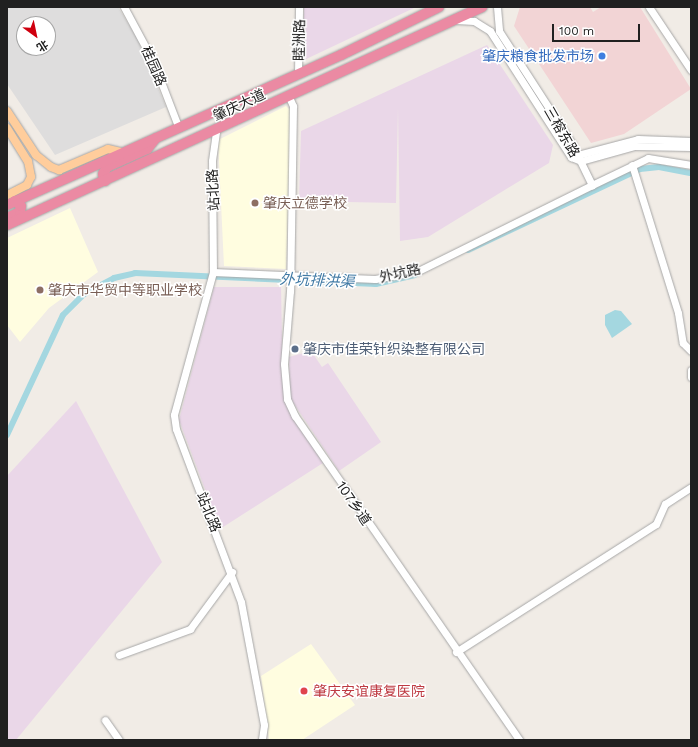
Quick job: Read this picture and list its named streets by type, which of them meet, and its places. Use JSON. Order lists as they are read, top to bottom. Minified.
{"streets":{"highway":["肇庆大道"],"street":["睦洲路","桂园路","三榕东路","站北路","外坑路","107乡道"]},"crossings":[["睦洲路","肇庆大道"],["桂园路","肇庆大道"],["肇庆大道","三榕东路"],["肇庆大道","站北路"],["肇庆大道","107乡道"],["站北路","外坑路"],["外坑路","107乡道"]],"water":["外坑排洪渠"],"places":["肇庆粮食批发市场","肇庆立德学校","肇庆市华贸中等职业学校","肇庆市佳荣针织染整有限公司","肇庆安谊康复医院"],"scale_bar":"100 m","north":"bottom right"}
